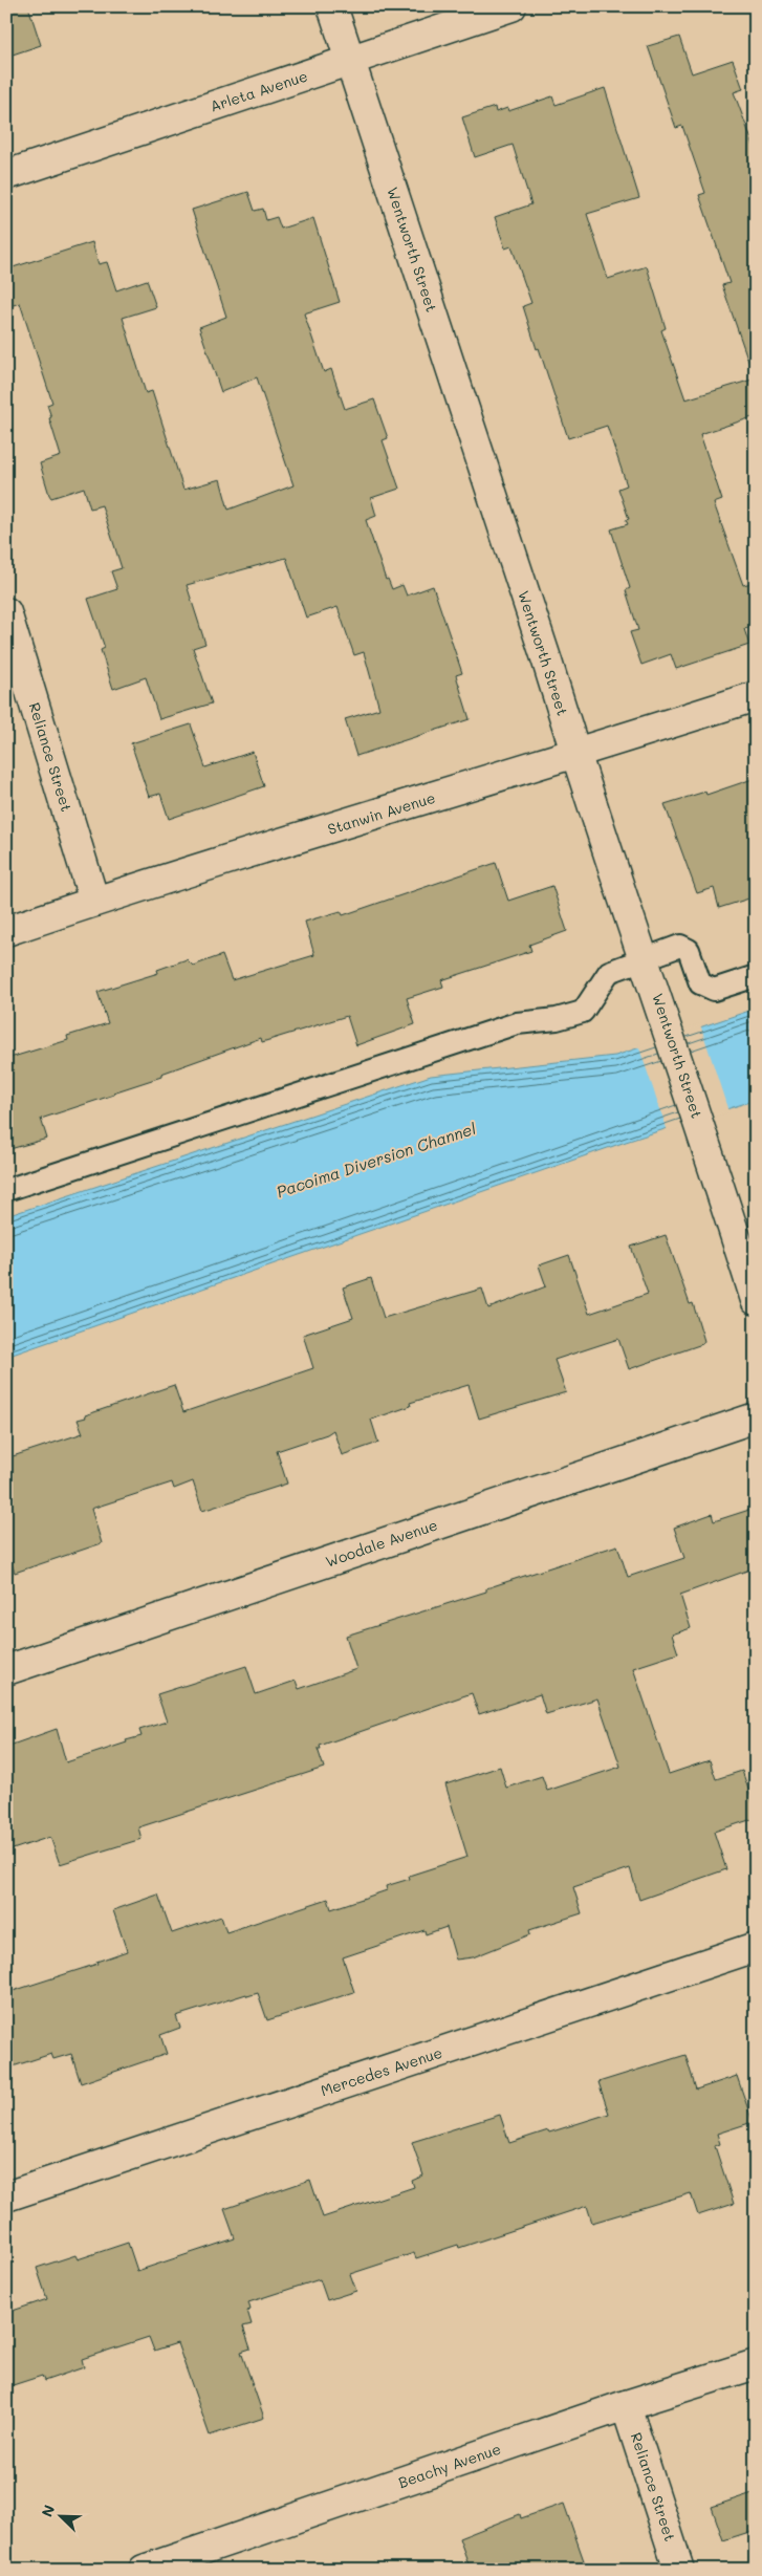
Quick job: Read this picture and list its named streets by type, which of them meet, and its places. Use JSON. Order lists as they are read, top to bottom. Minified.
{"streets":{"street":["Arleta Avenue","Wentworth Street","Reliance Street","Stanwin Avenue","Woodale Avenue","Mercedes Avenue","Beachy Avenue"]},"crossings":[["Arleta Avenue","Wentworth Street"],["Wentworth Street","Stanwin Avenue"],["Reliance Street","Stanwin Avenue"],["Reliance Street","Beachy Avenue"]],"water":["Pacoima Diversion Channel"],"north":"top left"}
